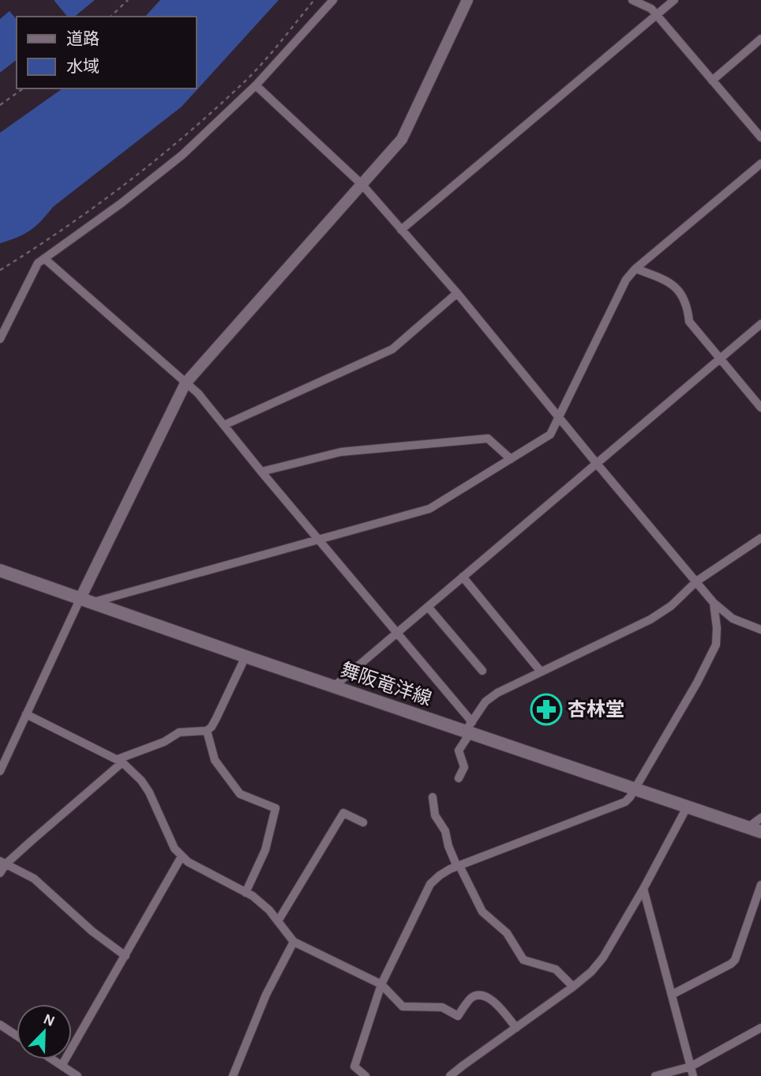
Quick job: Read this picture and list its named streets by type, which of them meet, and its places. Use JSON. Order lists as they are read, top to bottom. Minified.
{"streets":{"main road":["舞阪竜洋線"]},"places":{"pharmacy":["杏林堂"]},"legend":["道路","水域"],"north":"top right"}
